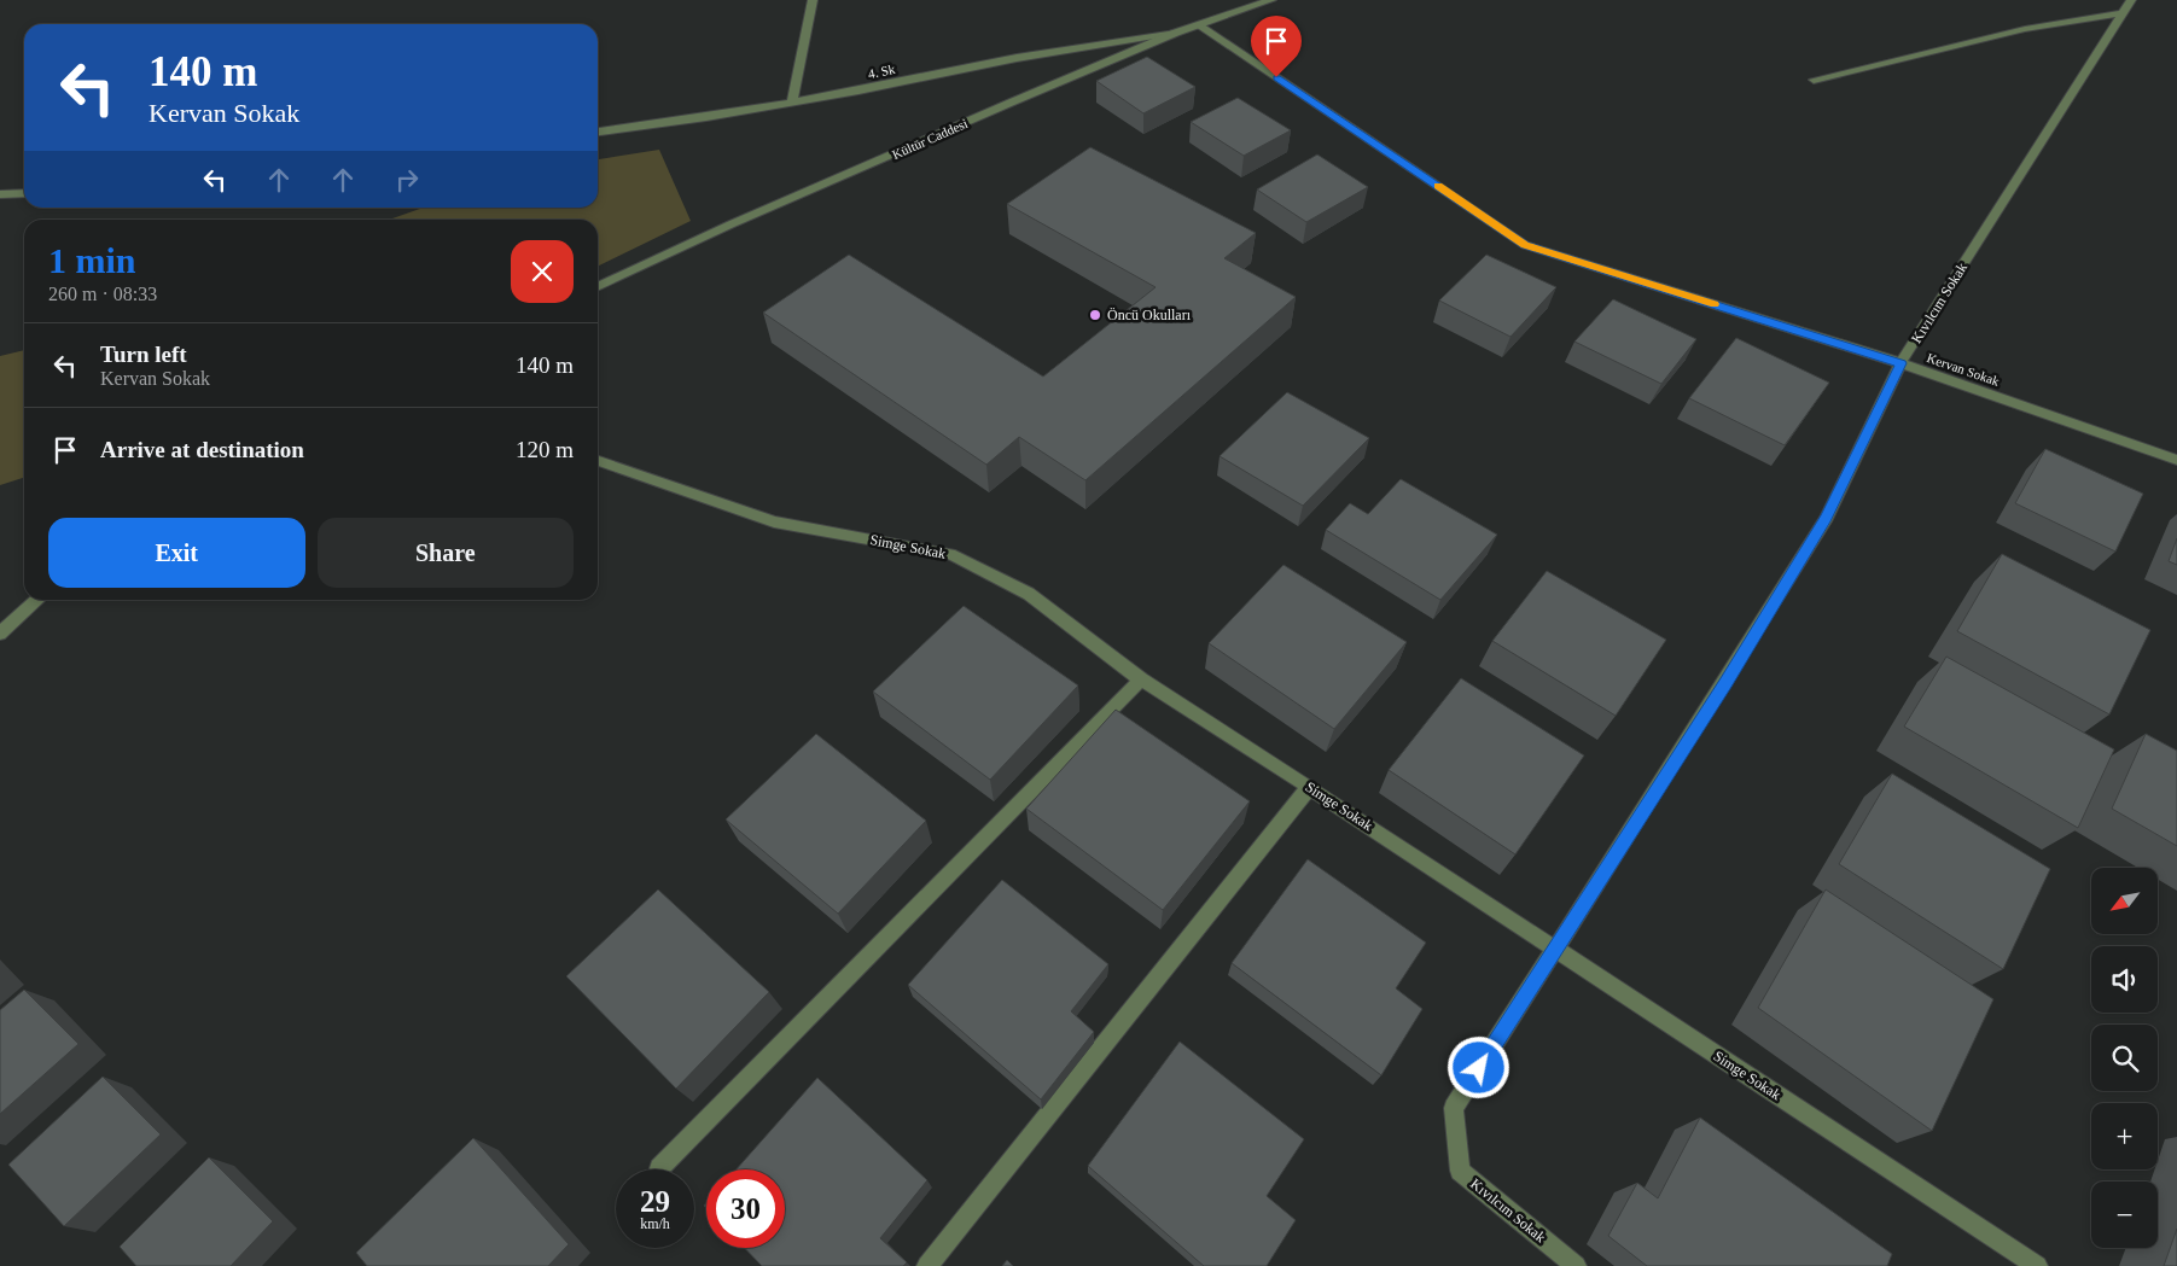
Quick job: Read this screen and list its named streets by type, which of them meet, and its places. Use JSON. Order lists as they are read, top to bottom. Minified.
{"streets":{"street":["4. Sk","Kültür Caddesi","Kıvılcım Sokak","Kervan Sokak","Simge Sokak"]},"crossings":[["4. Sk","Kültür Caddesi"],["Kültür Caddesi","Kervan Sokak"],["Kıvılcım Sokak","Kervan Sokak"],["Kıvılcım Sokak","Simge Sokak"]],"places":["Öncü Okulları"],"north":"bottom left","page":{"turn":["140 m","Kervan Sokak"],"heading":["1 min","260 m · 08:33"],"list":[{"name":"Turn left","note":"Kervan Sokak","value":"140 m"},{"name":"Arrive at destination","value":"120 m"}],"buttons":["Exit","Share"],"map_buttons":["+","−"],"speed":"29 km/h","limit":"30"}}
